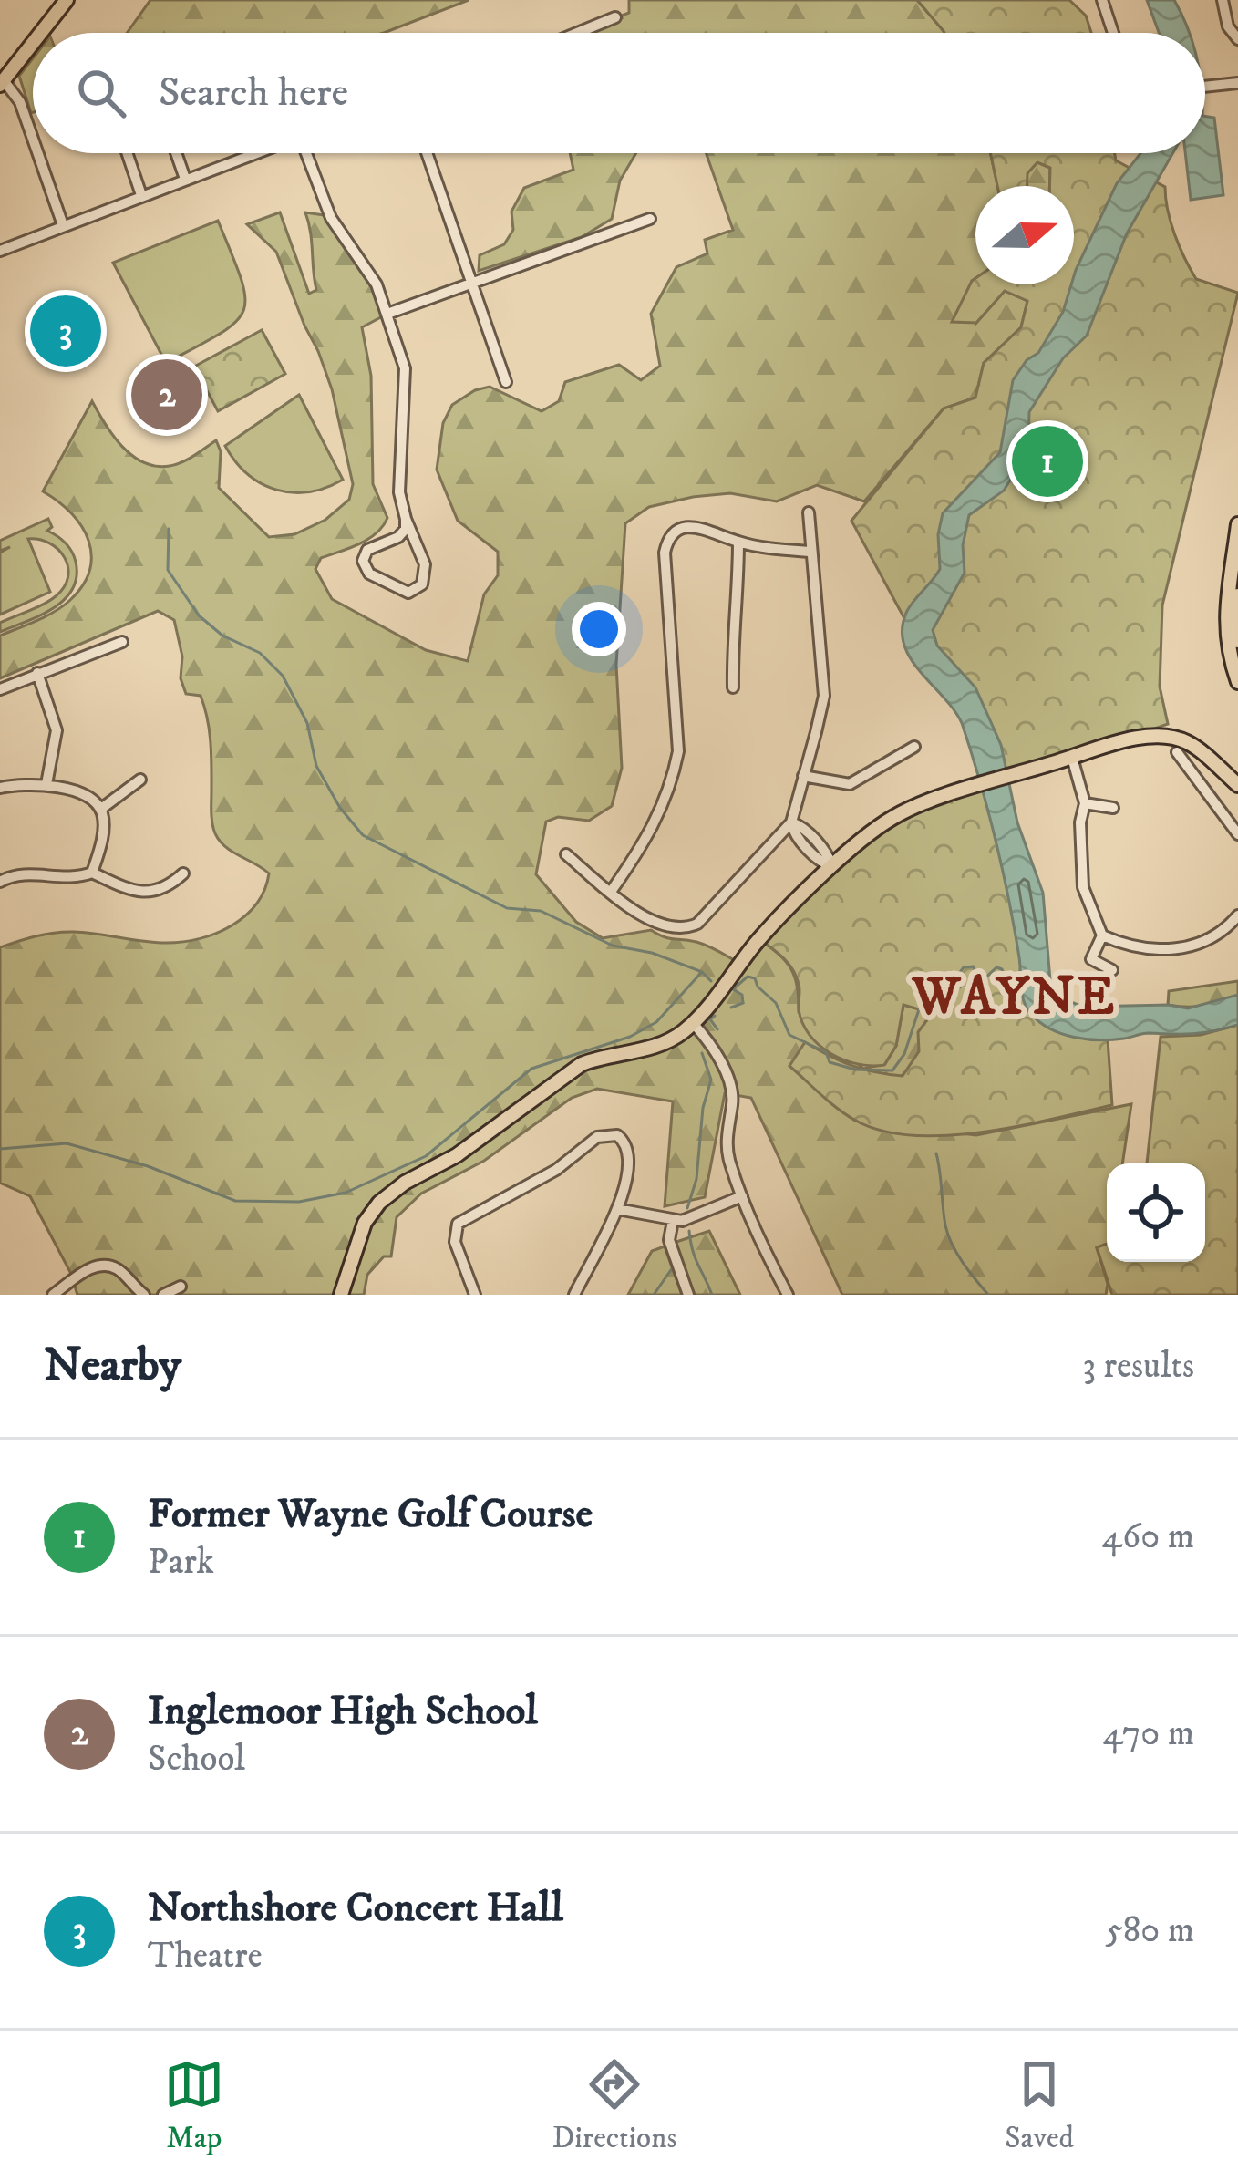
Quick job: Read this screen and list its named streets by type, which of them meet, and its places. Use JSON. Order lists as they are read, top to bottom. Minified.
{"districts":["WAYNE"],"north":"right","page":{"search":"Search here","pins":["3","2","1"],"heading":["Nearby","3 results"],"list":[{"mark":"1","name":"Former Wayne Golf Course","note":"Park","value":"460 m"},{"mark":"2","name":"Inglemoor High School","note":"School","value":"470 m"},{"mark":"3","name":"Northshore Concert Hall","note":"Theatre","value":"580 m"}],"nav":["Map","Directions","Saved"]}}
